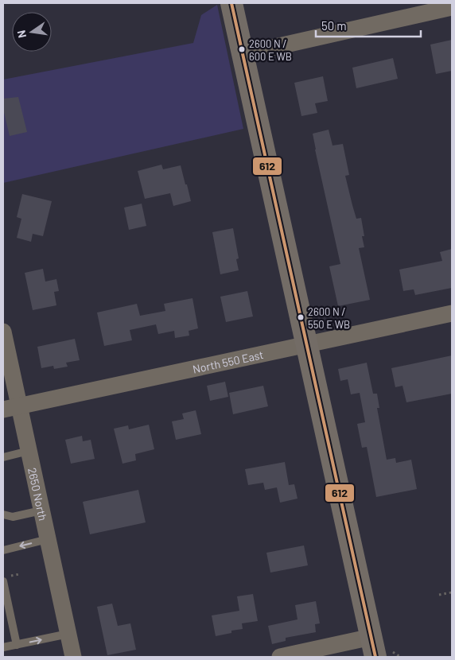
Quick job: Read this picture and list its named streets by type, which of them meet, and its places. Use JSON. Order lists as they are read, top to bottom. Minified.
{"streets":{"street":["North 550 East","2650 North"]},"crossings":[["North 550 East","2650 North"]],"places":["2600 N / 600 E WB","2600 N / 550 E WB"],"lines":["transit line 612"],"scale_bar":"50 m","north":"left"}
